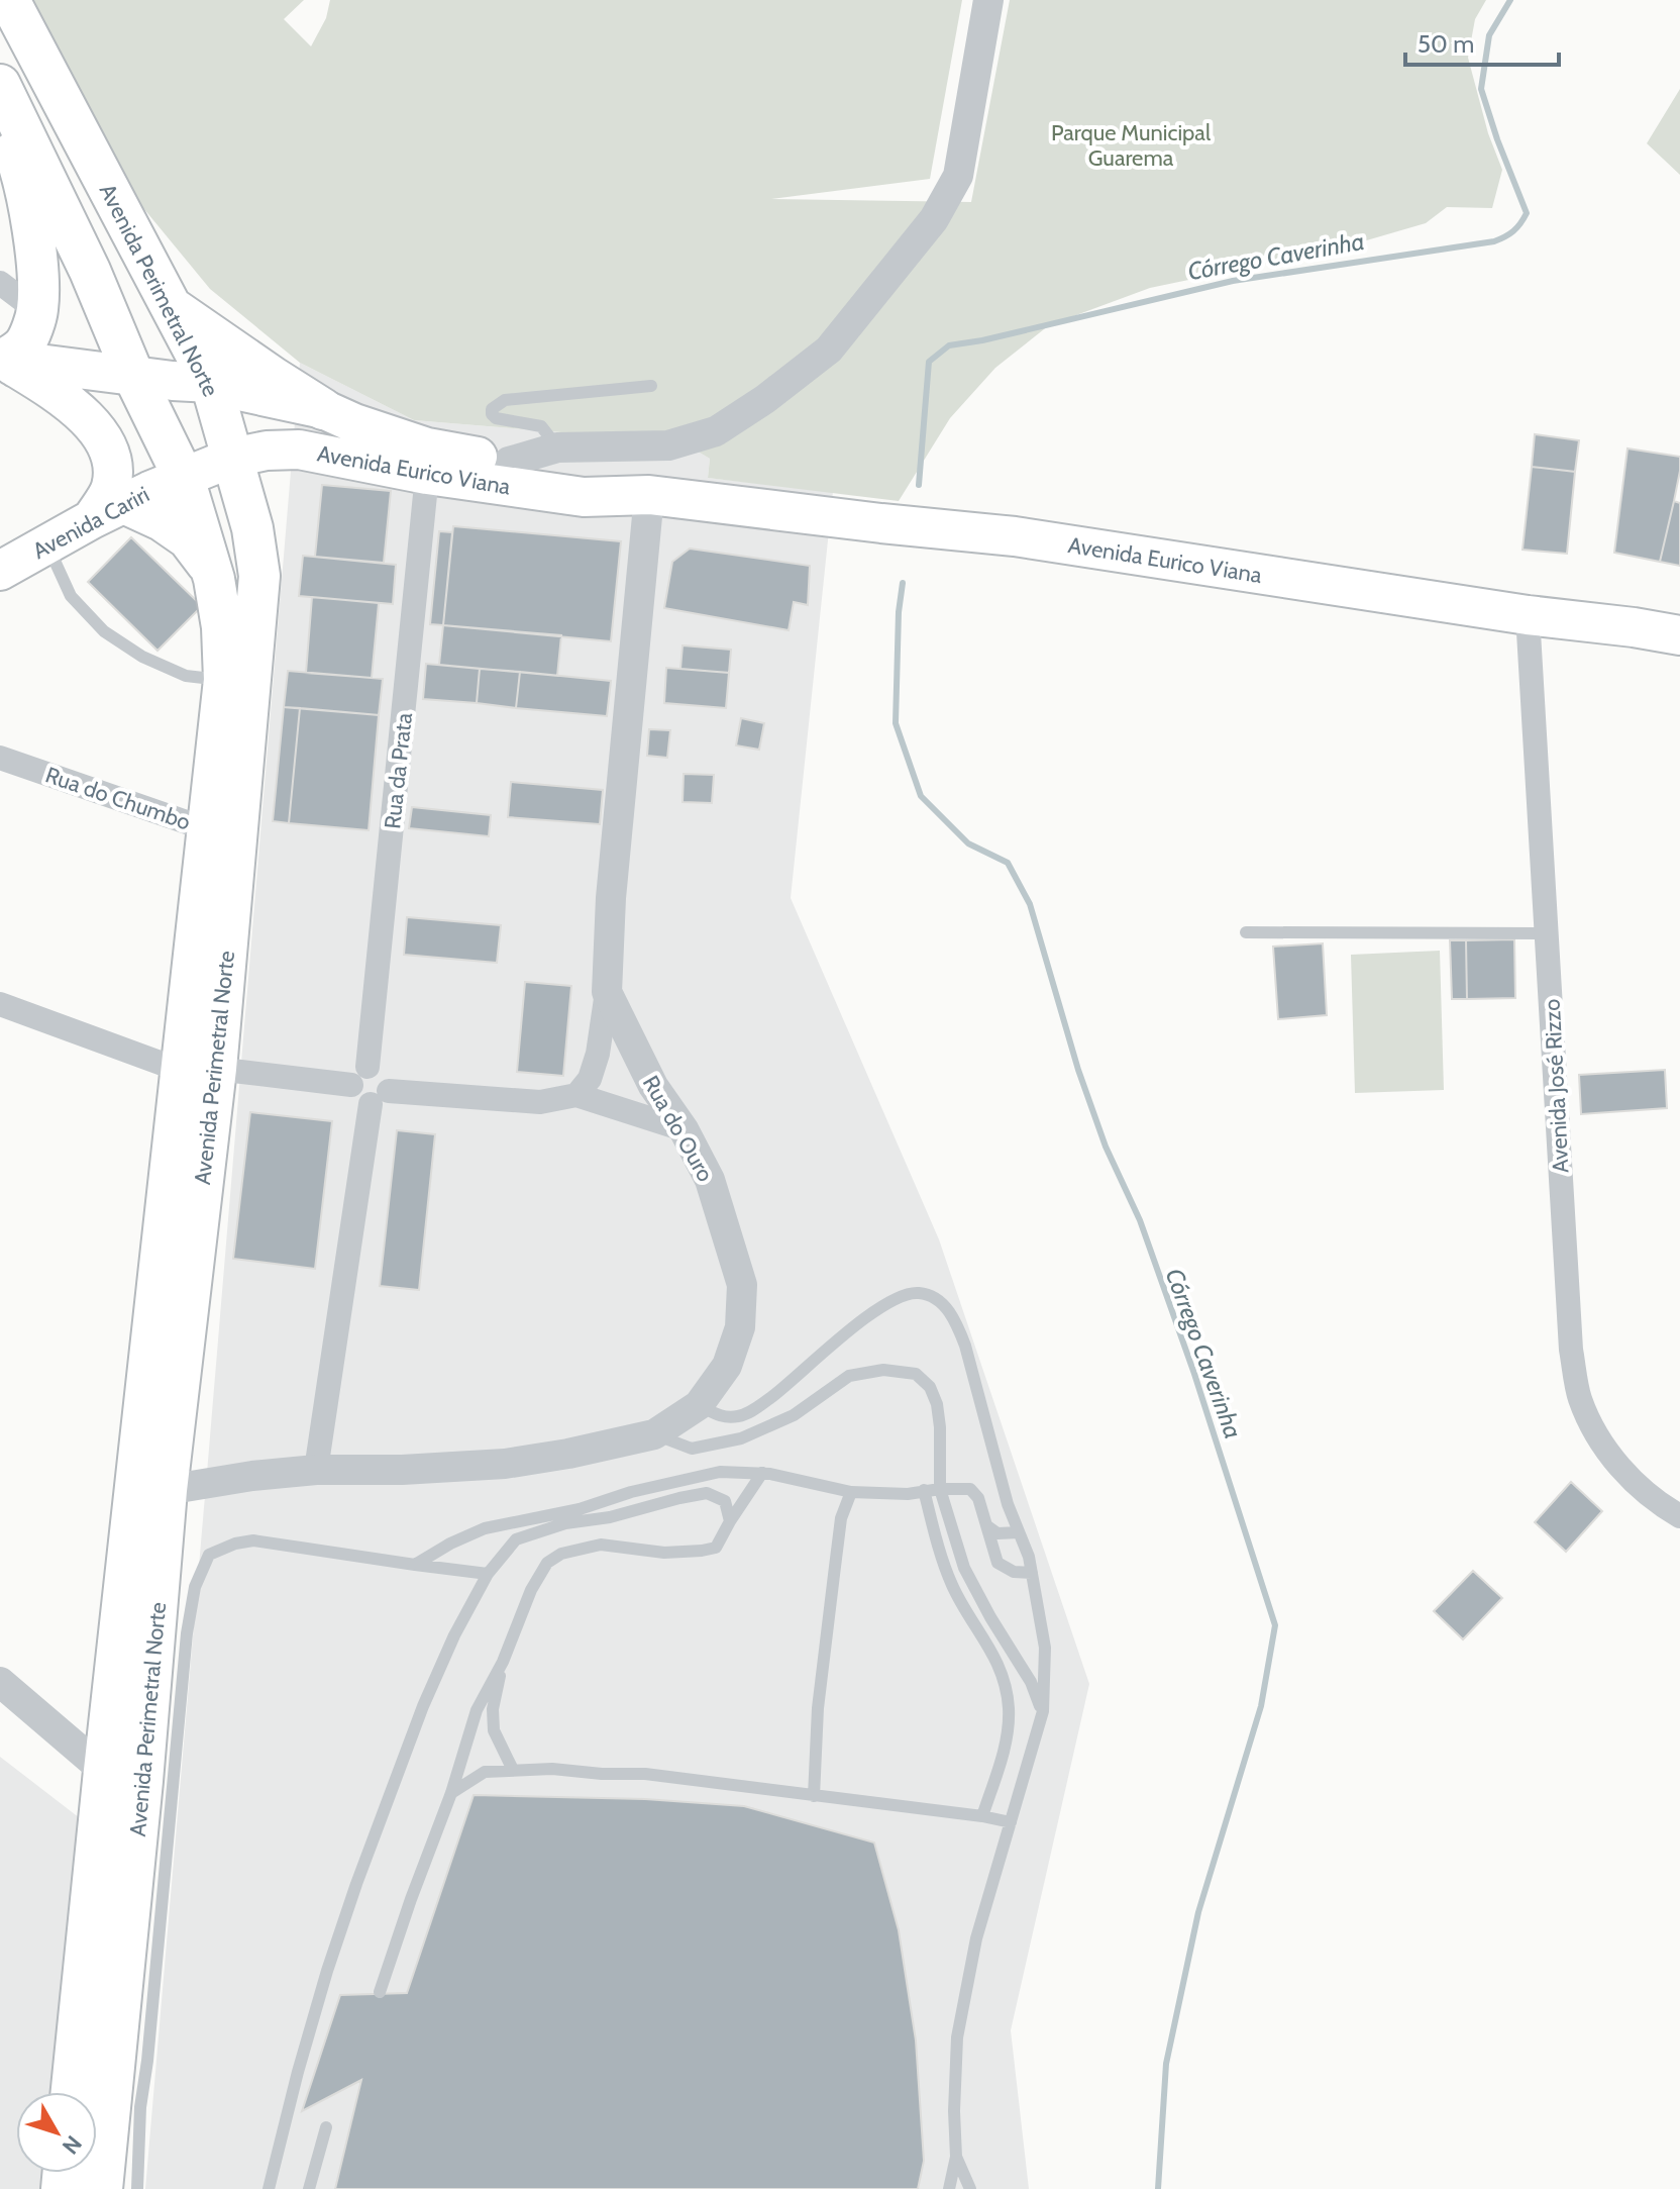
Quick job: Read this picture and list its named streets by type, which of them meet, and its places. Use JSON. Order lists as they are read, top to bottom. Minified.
{"streets":{"highway":["Avenida Perimetral Norte"],"main road":["Avenida Eurico Viana","Avenida Cariri"],"street":["Rua da Prata","Rua do Chumbo","Avenida José Rizzo","Rua do Ouro"]},"crossings":[["Avenida Perimetral Norte","Avenida Eurico Viana"],["Avenida Perimetral Norte","Avenida Cariri"],["Avenida Perimetral Norte","Rua do Chumbo"],["Avenida Perimetral Norte","Rua do Ouro"],["Avenida Eurico Viana","Avenida Cariri"],["Avenida Eurico Viana","Rua da Prata"],["Avenida Eurico Viana","Avenida José Rizzo"],["Avenida Eurico Viana","Rua do Ouro"]],"water":["Córrego Caverinha"],"parks":["Parque Municipal Guarema"],"scale_bar":"50 m","north":"bottom right"}
